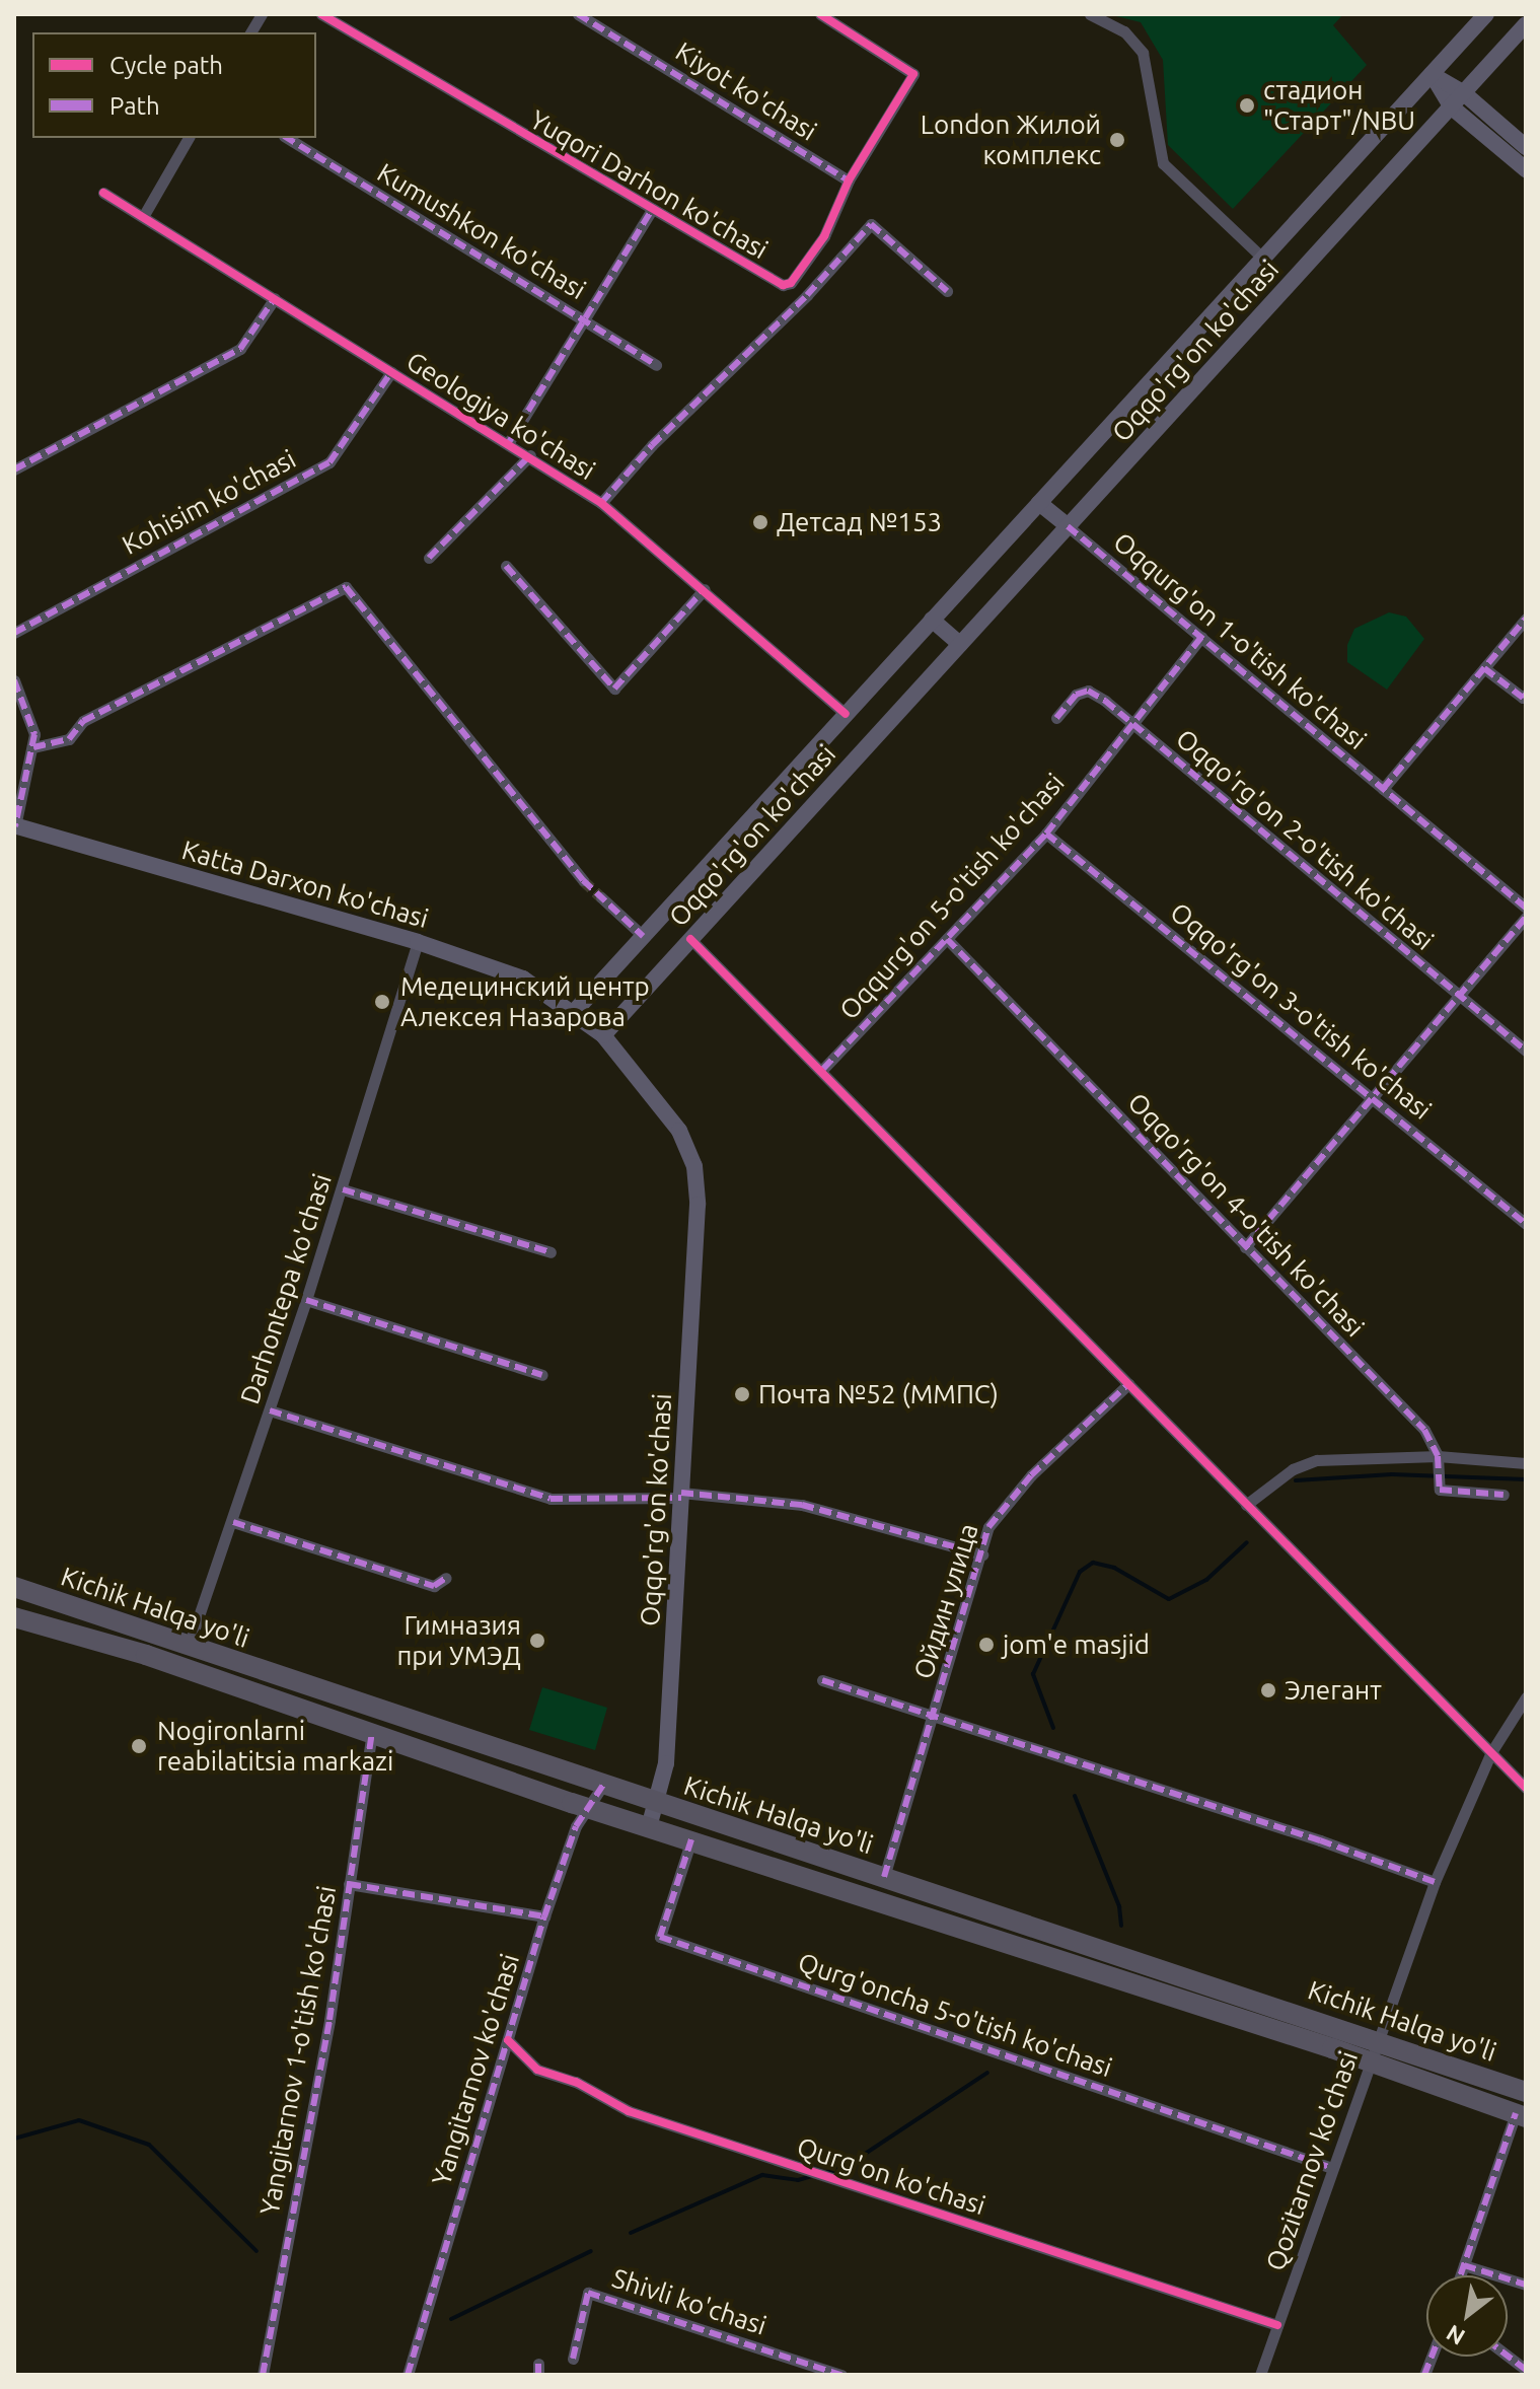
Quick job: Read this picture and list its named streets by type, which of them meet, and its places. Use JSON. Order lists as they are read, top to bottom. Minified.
{"streets":{"highway":["Kichik Halqa yo'li"],"main road":["Oqqo'rg'on ko'chasi","Katta Darxon ko'chasi"],"street":["Kiyot ko'chasi","Yuqori Darhon ko'chasi","Kumushkon ko'chasi","Geologiya ko'chasi","Kohisim ko'chasi","Oqqurg'on 1-o'tish ko'chasi","Oqqo'rg'on 2-o'tish ko'chasi","Oqqurg'on 5-o'tish ko'chasi","Oqqo'rg'on 3-o'tish ko'chasi","Oqqo'rg'on 4-o'tish ko'chasi","Darhontepa ko'chasi","Ойдин улица","Qurg'oncha 5-o'tish ko'chasi","Yangitarnov 1-o'tish ko'chasi","Yangitarnov ko'chasi","Qozitarnov ko'chasi","Qurg'on ko'chasi","Shivli ko'chasi"]},"crossings":[["Kiyot ko'chasi","Yuqori Darhon ko'chasi"],["Oqqo'rg'on ko'chasi","Geologiya ko'chasi"],["Oqqo'rg'on ko'chasi","Oqqurg'on 1-o'tish ko'chasi"],["Oqqo'rg'on ko'chasi","Katta Darxon ko'chasi"],["Oqqo'rg'on ko'chasi","Kichik Halqa yo'li"],["Geologiya ko'chasi","Kohisim ko'chasi"],["Oqqurg'on 1-o'tish ko'chasi","Oqqurg'on 5-o'tish ko'chasi"],["Oqqo'rg'on 2-o'tish ko'chasi","Oqqurg'on 5-o'tish ko'chasi"],["Katta Darxon ko'chasi","Darhontepa ko'chasi"],["Oqqurg'on 5-o'tish ko'chasi","Oqqo'rg'on 3-o'tish ko'chasi"],["Oqqurg'on 5-o'tish ko'chasi","Oqqo'rg'on 4-o'tish ko'chasi"],["Darhontepa ko'chasi","Kichik Halqa yo'li"],["Ойдин улица","Kichik Halqa yo'li"],["Kichik Halqa yo'li","Qurg'oncha 5-o'tish ko'chasi"],["Kichik Halqa yo'li","Yangitarnov 1-o'tish ko'chasi"],["Kichik Halqa yo'li","Yangitarnov ko'chasi"],["Kichik Halqa yo'li","Qozitarnov ko'chasi"],["Qurg'oncha 5-o'tish ko'chasi","Qozitarnov ko'chasi"],["Yangitarnov ko'chasi","Qurg'on ko'chasi"],["Qozitarnov ko'chasi","Qurg'on ko'chasi"]],"places":["стадион \"Старт\"/NBU","London Жилой комплекс","Детсад №153","Медецинский центр Алексея Назарова","Почта №52 (ММПС)","Гимназия при УМЭД","jom'e masjid","Элегант","Nogironlarni reabilatitsia markazi"],"legend":["Cycle path","Path"],"north":"bottom left"}
